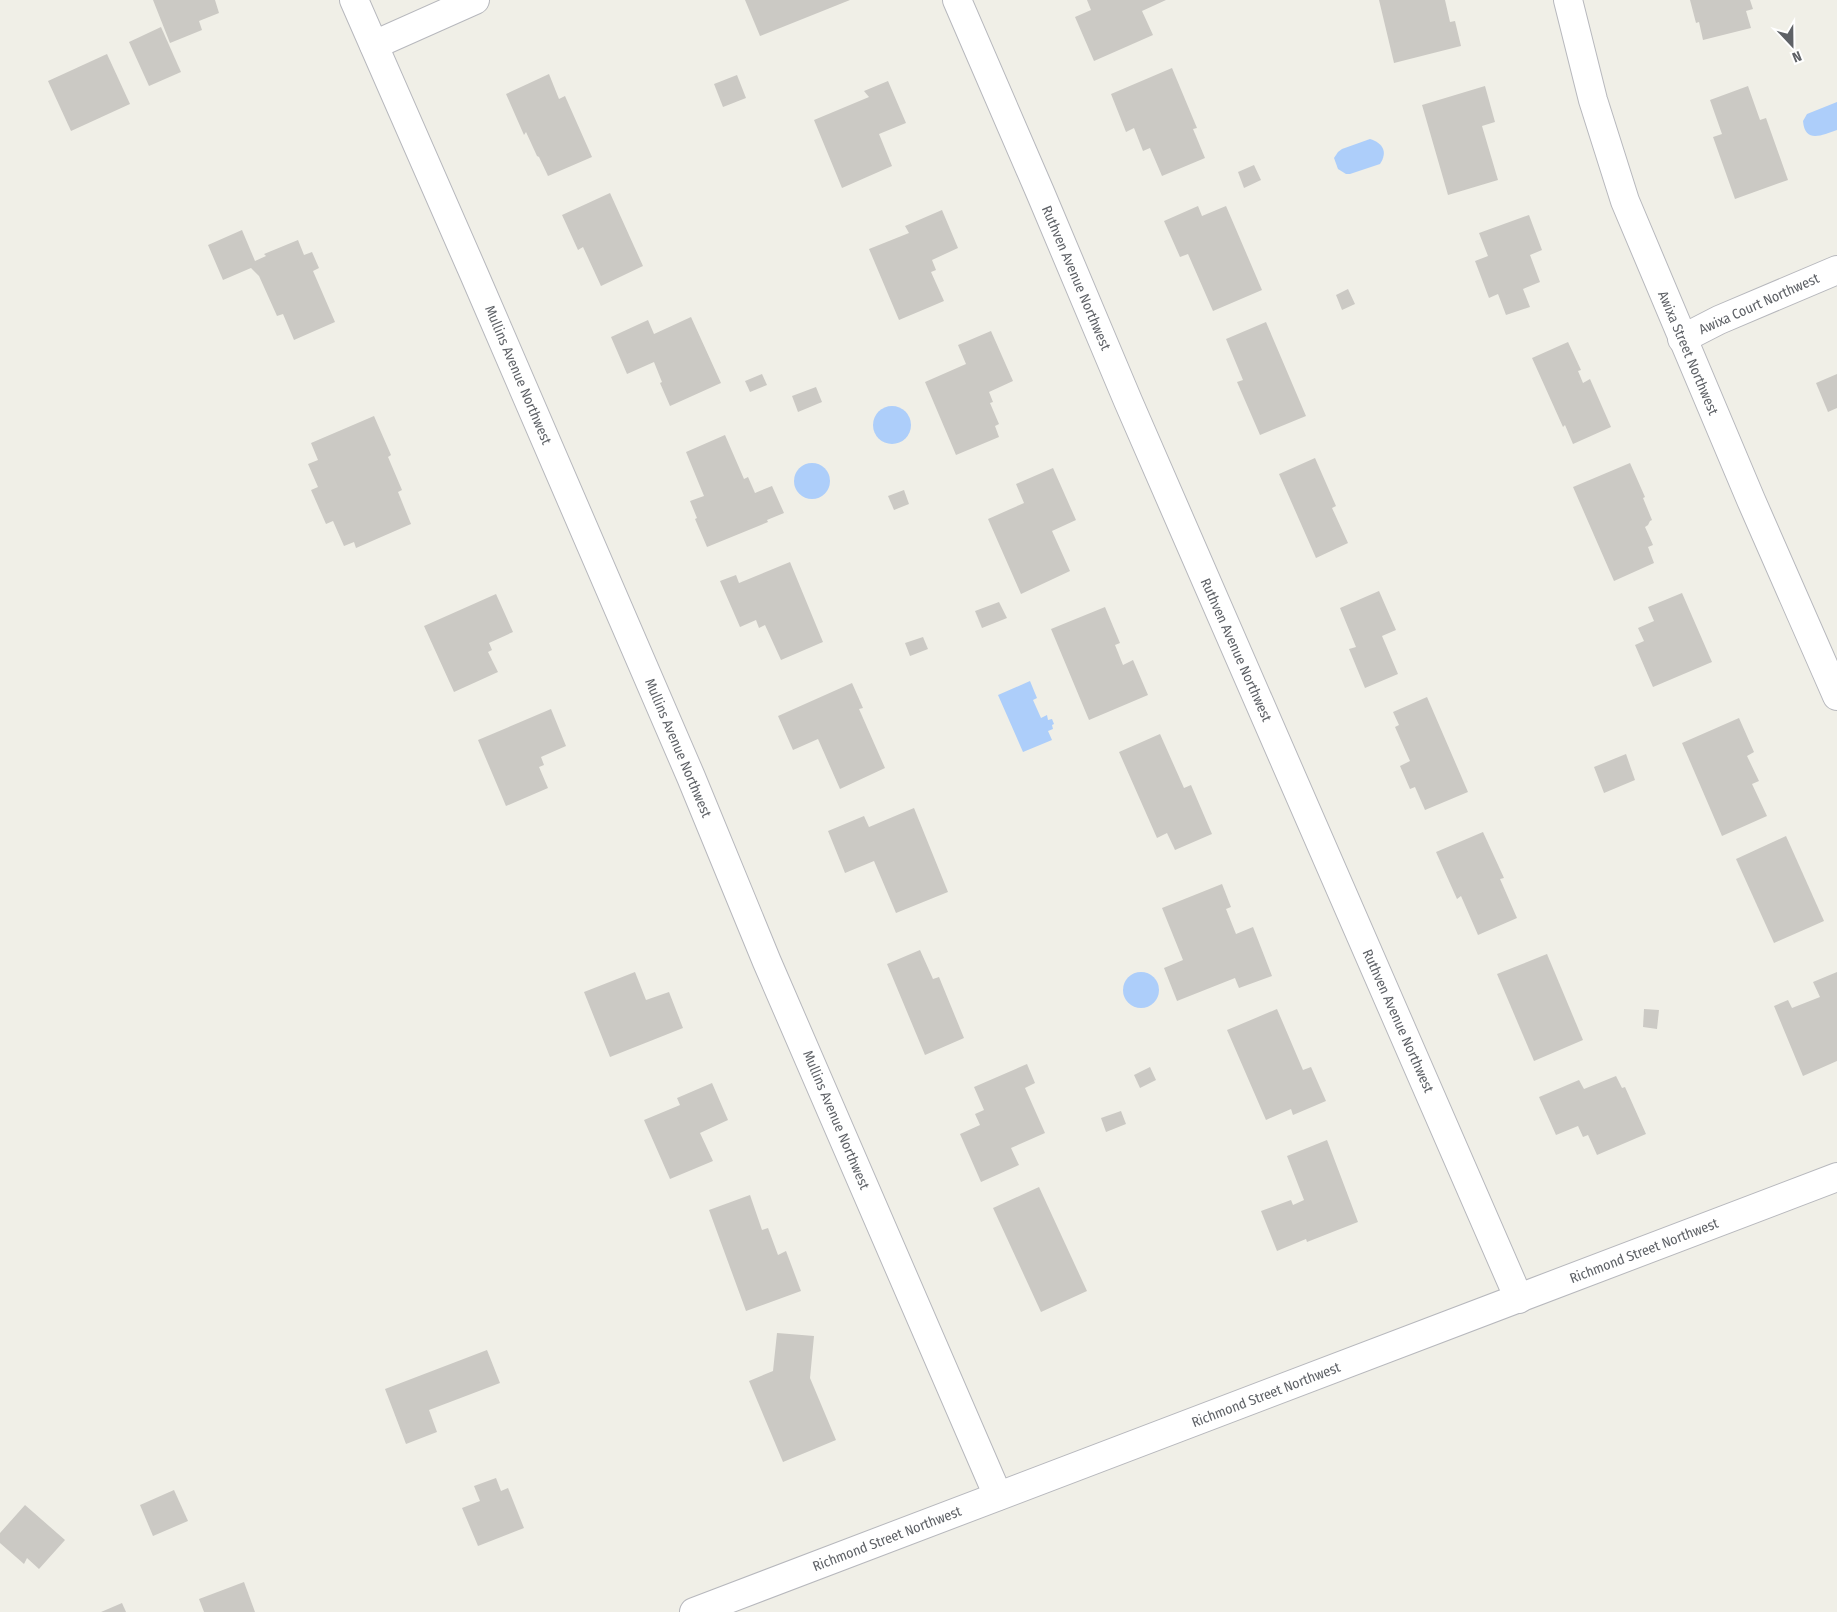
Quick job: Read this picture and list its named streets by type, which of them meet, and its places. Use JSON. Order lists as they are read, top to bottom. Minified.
{"streets":{"street":["Ruthven Avenue Northwest","Awixa Court Northwest","Awixa Street Northwest","Mullins Avenue Northwest","Richmond Street Northwest"]},"crossings":[["Ruthven Avenue Northwest","Richmond Street Northwest"],["Awixa Court Northwest","Awixa Street Northwest"],["Mullins Avenue Northwest","Richmond Street Northwest"]],"north":"bottom"}
